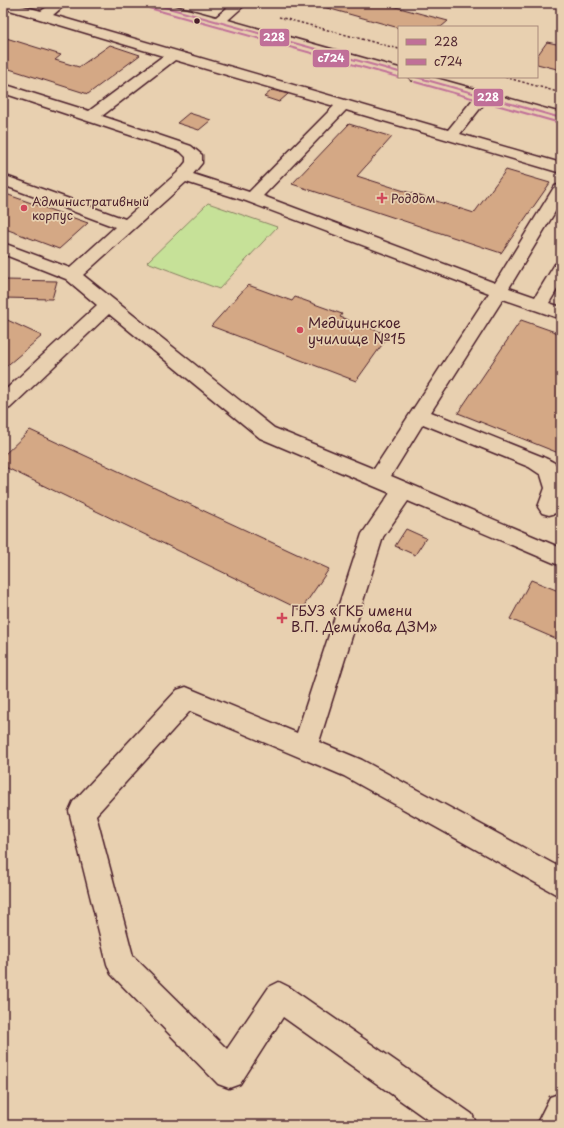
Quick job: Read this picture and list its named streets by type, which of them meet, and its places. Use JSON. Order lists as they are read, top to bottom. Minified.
{"places":{"health":["Роддом","ГБУЗ «ГКБ имени В.П. Демихова ДЗМ»"],"other":["Административный корпус","Медицинское училище №15"]},"lines":["transit line 228","transit line с724"],"legend":["228","с724"]}
